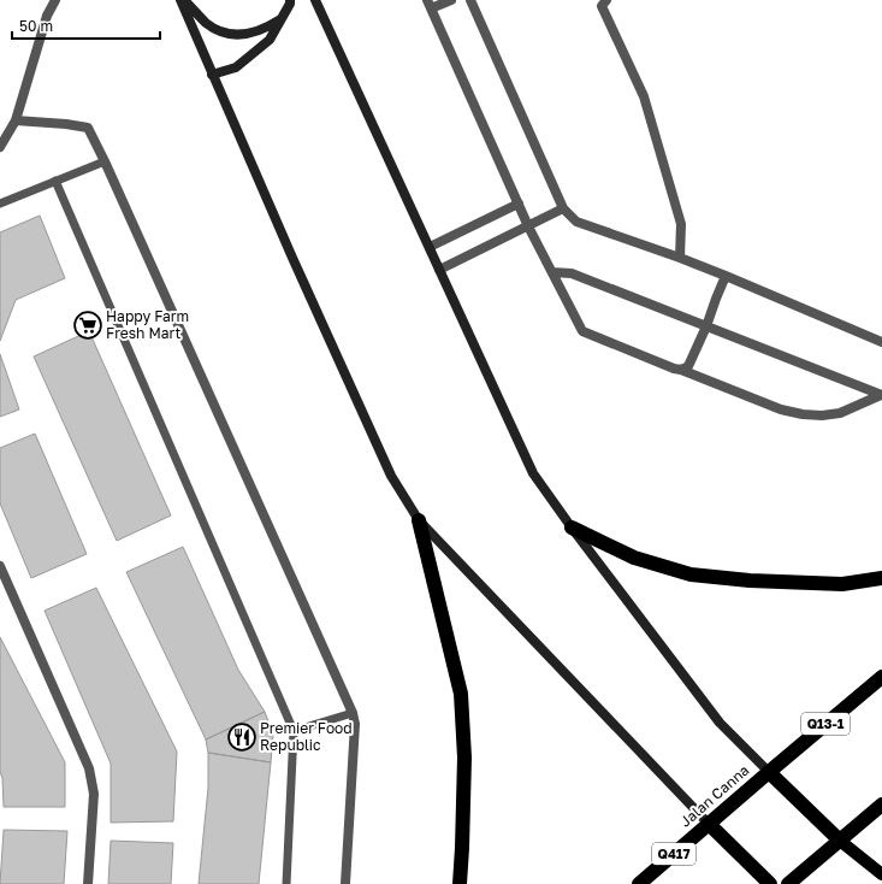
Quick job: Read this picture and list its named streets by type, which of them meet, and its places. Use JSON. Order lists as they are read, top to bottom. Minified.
{"streets":{"highway":["Q13-1","Jalan Canna","Q417"]},"crossings":[["Q13-1","Jalan Canna"]],"places":{"supermarket":["Happy Farm Fresh Mart"],"restaurant":["Premier Food Republic"]},"scale_bar":"50 m"}
